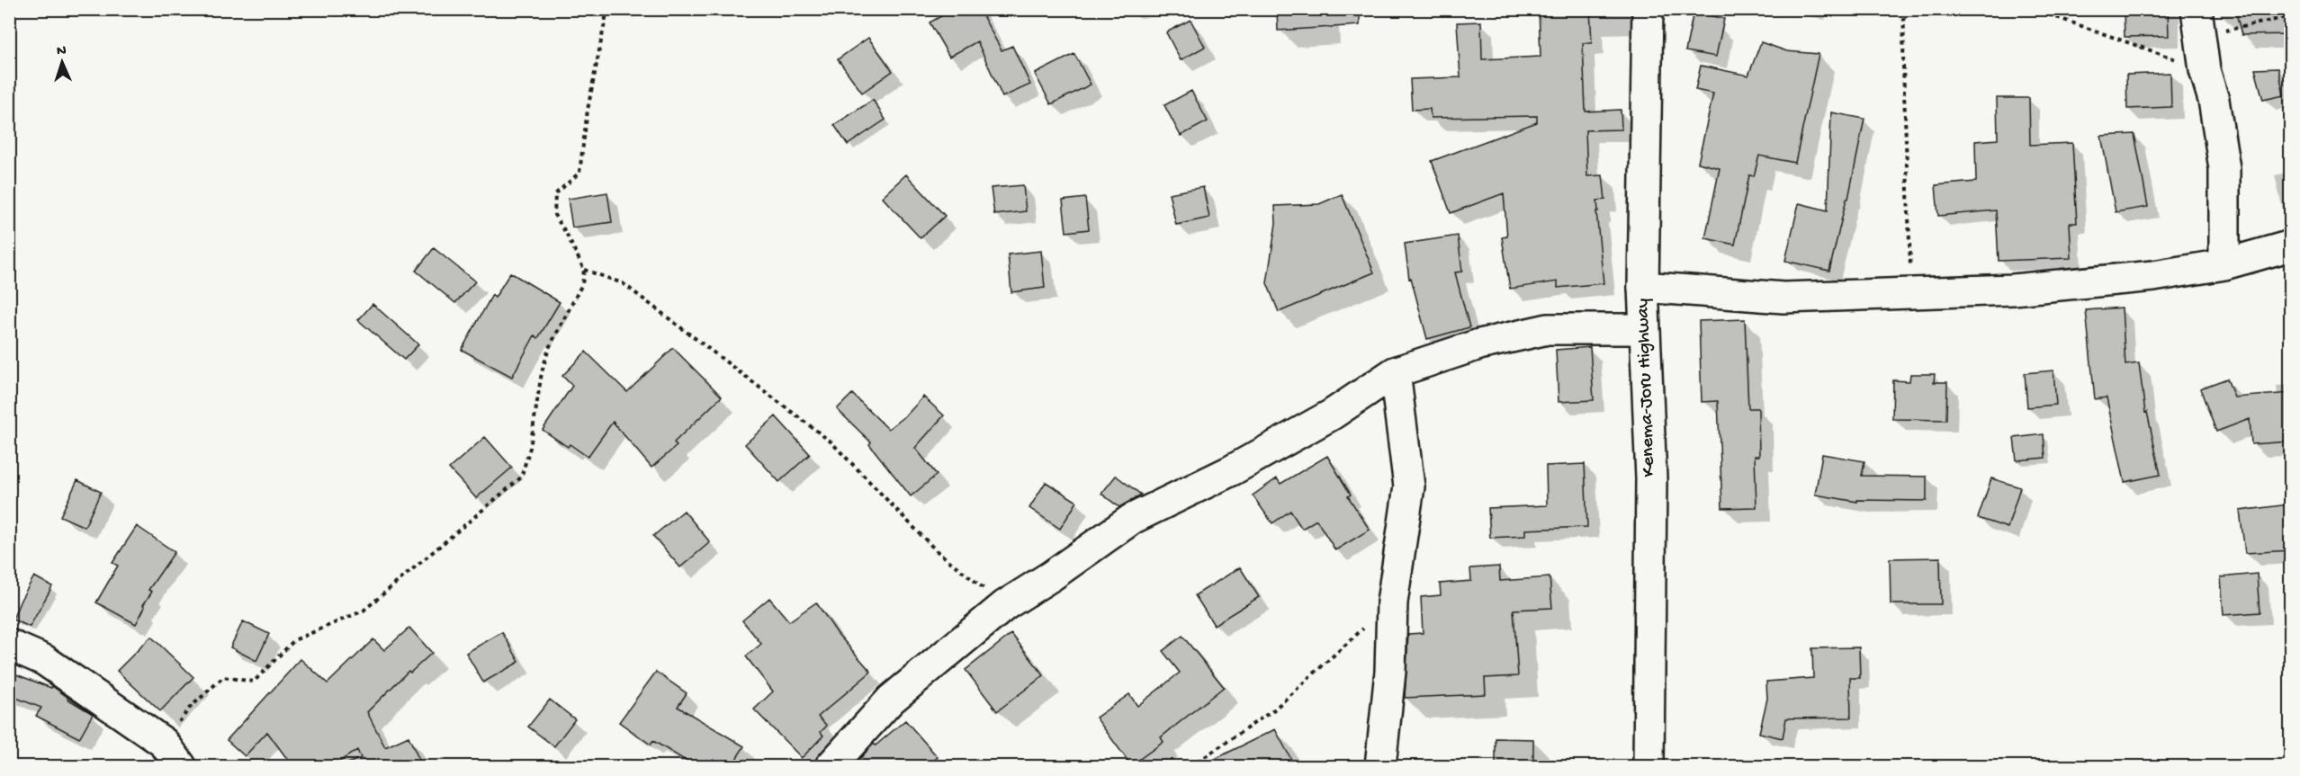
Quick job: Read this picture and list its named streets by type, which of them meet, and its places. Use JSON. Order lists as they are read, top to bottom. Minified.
{"streets":{"main road":["Kenema-Joru Highway"]},"north":"top"}
